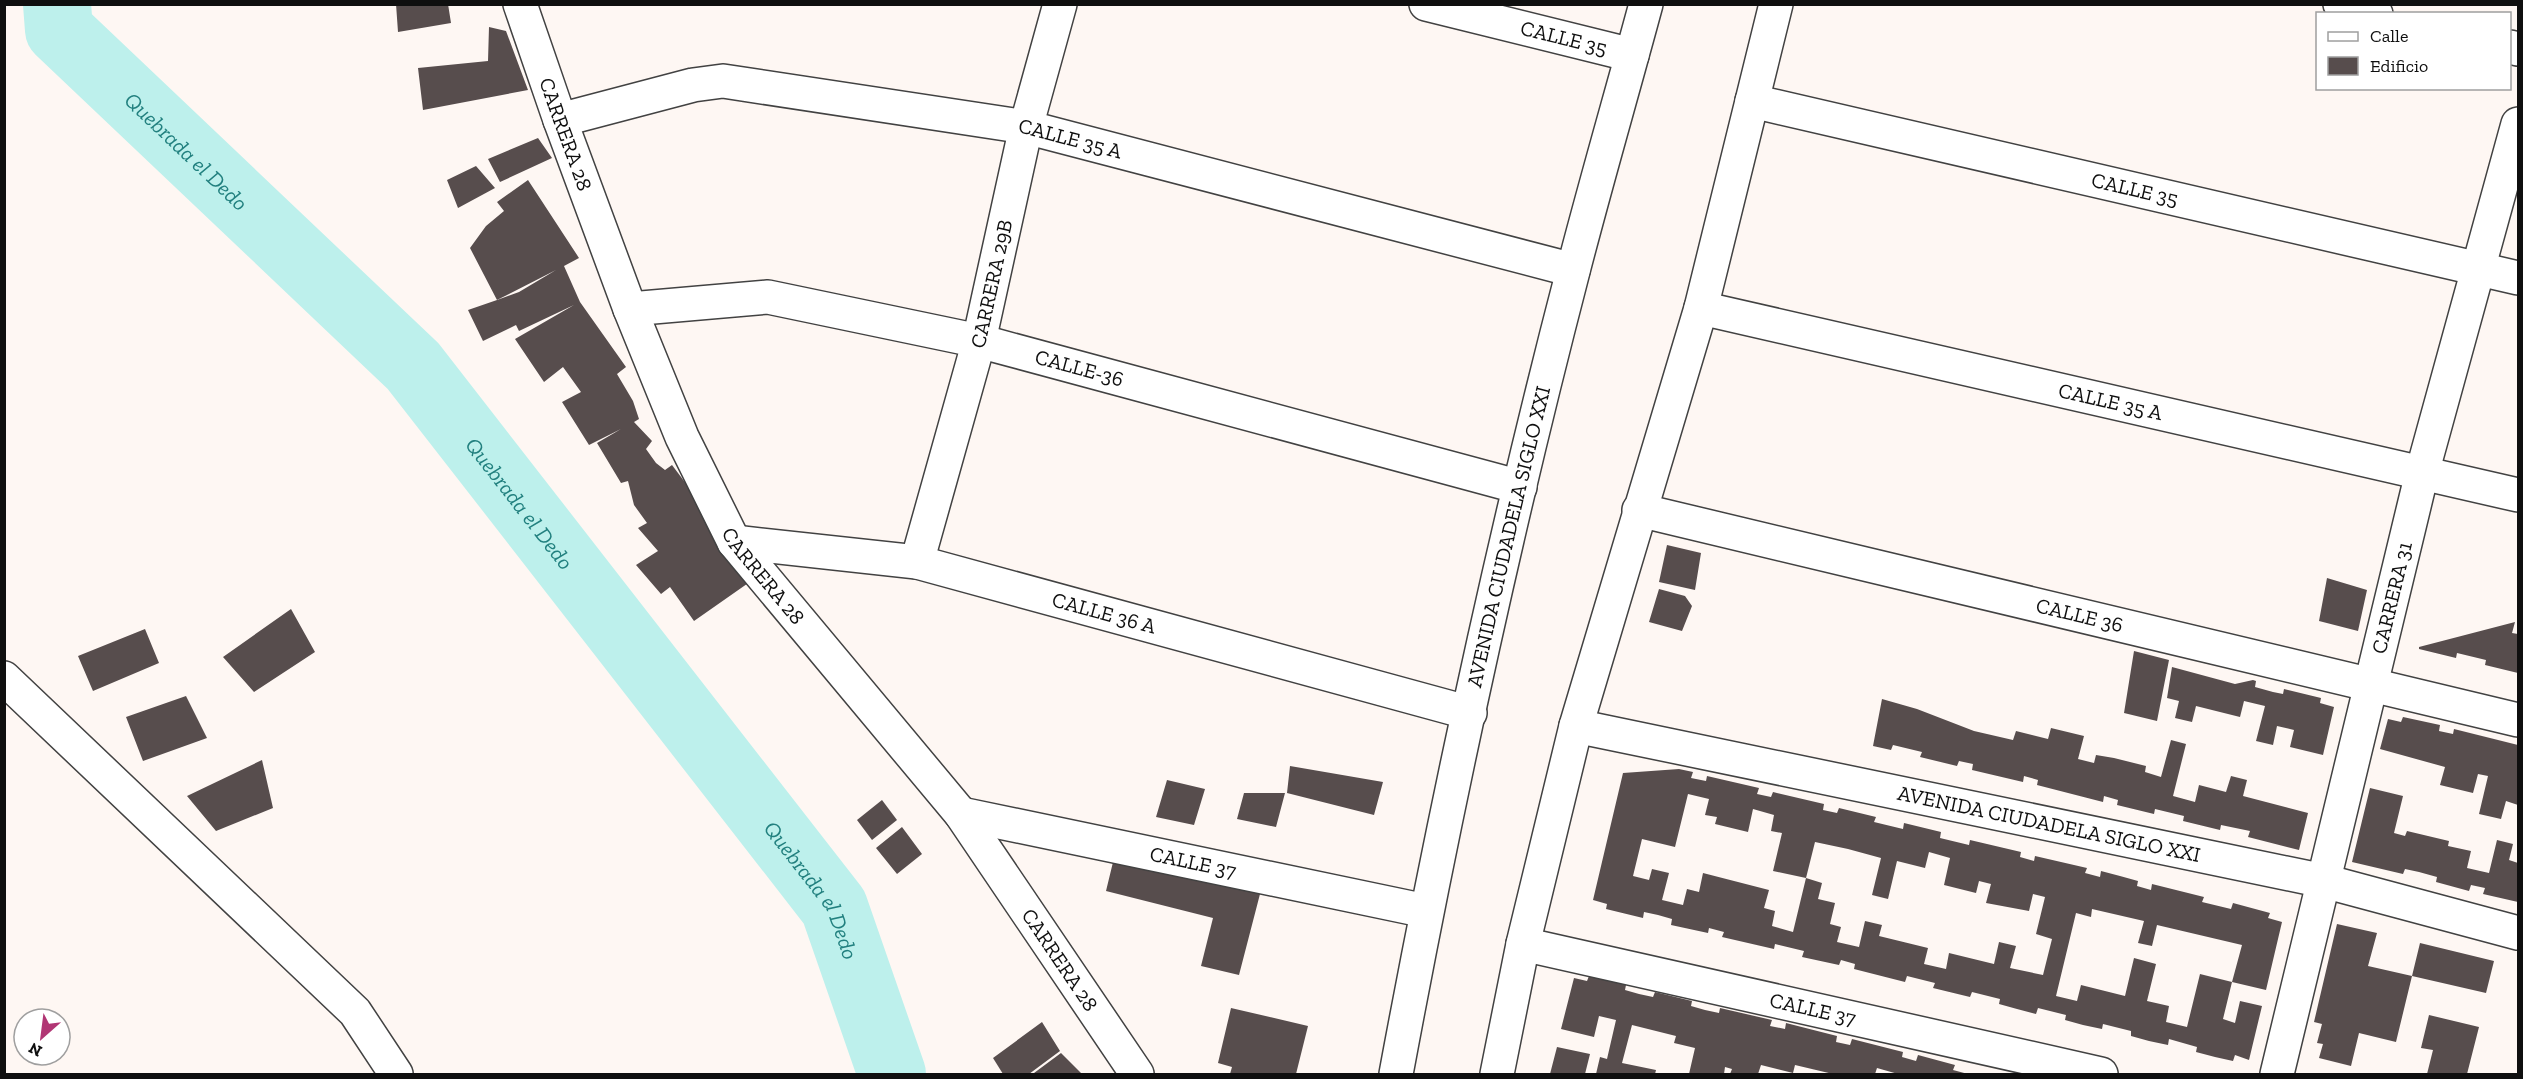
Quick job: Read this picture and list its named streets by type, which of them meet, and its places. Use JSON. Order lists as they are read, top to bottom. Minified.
{"streets":{"street":["CALLE 35","CARRERA 28","CALLE 35 A","CARRERA 29B","CALLE-36","AVENIDA CIUDADELA SIGLO XXI","CARRERA 31","CALLE 36 A","CALLE 36","CALLE 37"]},"crossings":[["CALLE 35","AVENIDA CIUDADELA SIGLO XXI"],["CALLE 35","CARRERA 31"],["CARRERA 28","CALLE 35 A"],["CARRERA 28","CALLE-36"],["CARRERA 28","CALLE 36 A"],["CARRERA 28","CALLE 37"],["CALLE 35 A","CARRERA 29B"],["CALLE 35 A","AVENIDA CIUDADELA SIGLO XXI"],["CALLE 35 A","CARRERA 31"],["CARRERA 29B","CALLE-36"],["CARRERA 29B","CALLE 36 A"],["CALLE-36","AVENIDA CIUDADELA SIGLO XXI"],["AVENIDA CIUDADELA SIGLO XXI","CARRERA 31"],["AVENIDA CIUDADELA SIGLO XXI","CALLE 36 A"],["AVENIDA CIUDADELA SIGLO XXI","CALLE 37"],["CARRERA 31","CALLE 36"]],"water":["Quebrada el Dedo"],"legend":["Calle","Edificio"],"north":"bottom left"}
